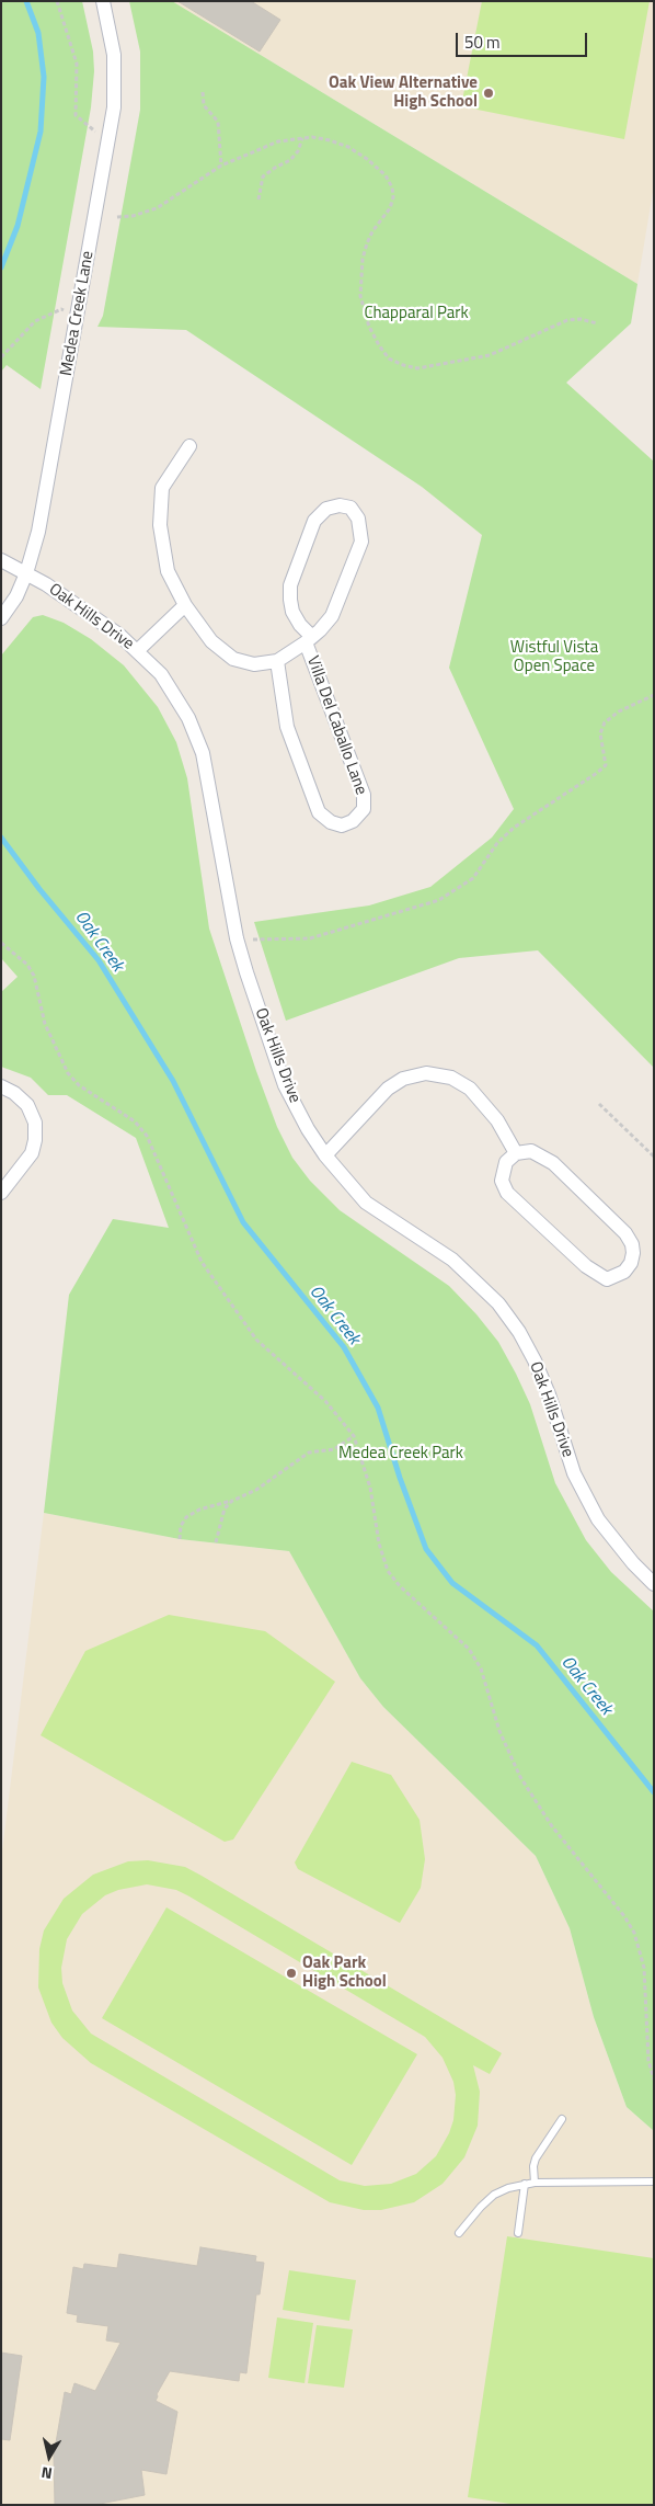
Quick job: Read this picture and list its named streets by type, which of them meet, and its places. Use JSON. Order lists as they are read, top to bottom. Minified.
{"streets":{"street":["Medea Creek Lane","Oak Hills Drive","Villa Del Caballo Lane"]},"crossings":[["Medea Creek Lane","Oak Hills Drive"]],"water":["Oak Creek"],"parks":["Chapparal Park","Wistful Vista Open Space","Medea Creek Park"],"places":["Oak View Alternative High School","Oak Park High School"],"scale_bar":"50 m","north":"bottom"}
